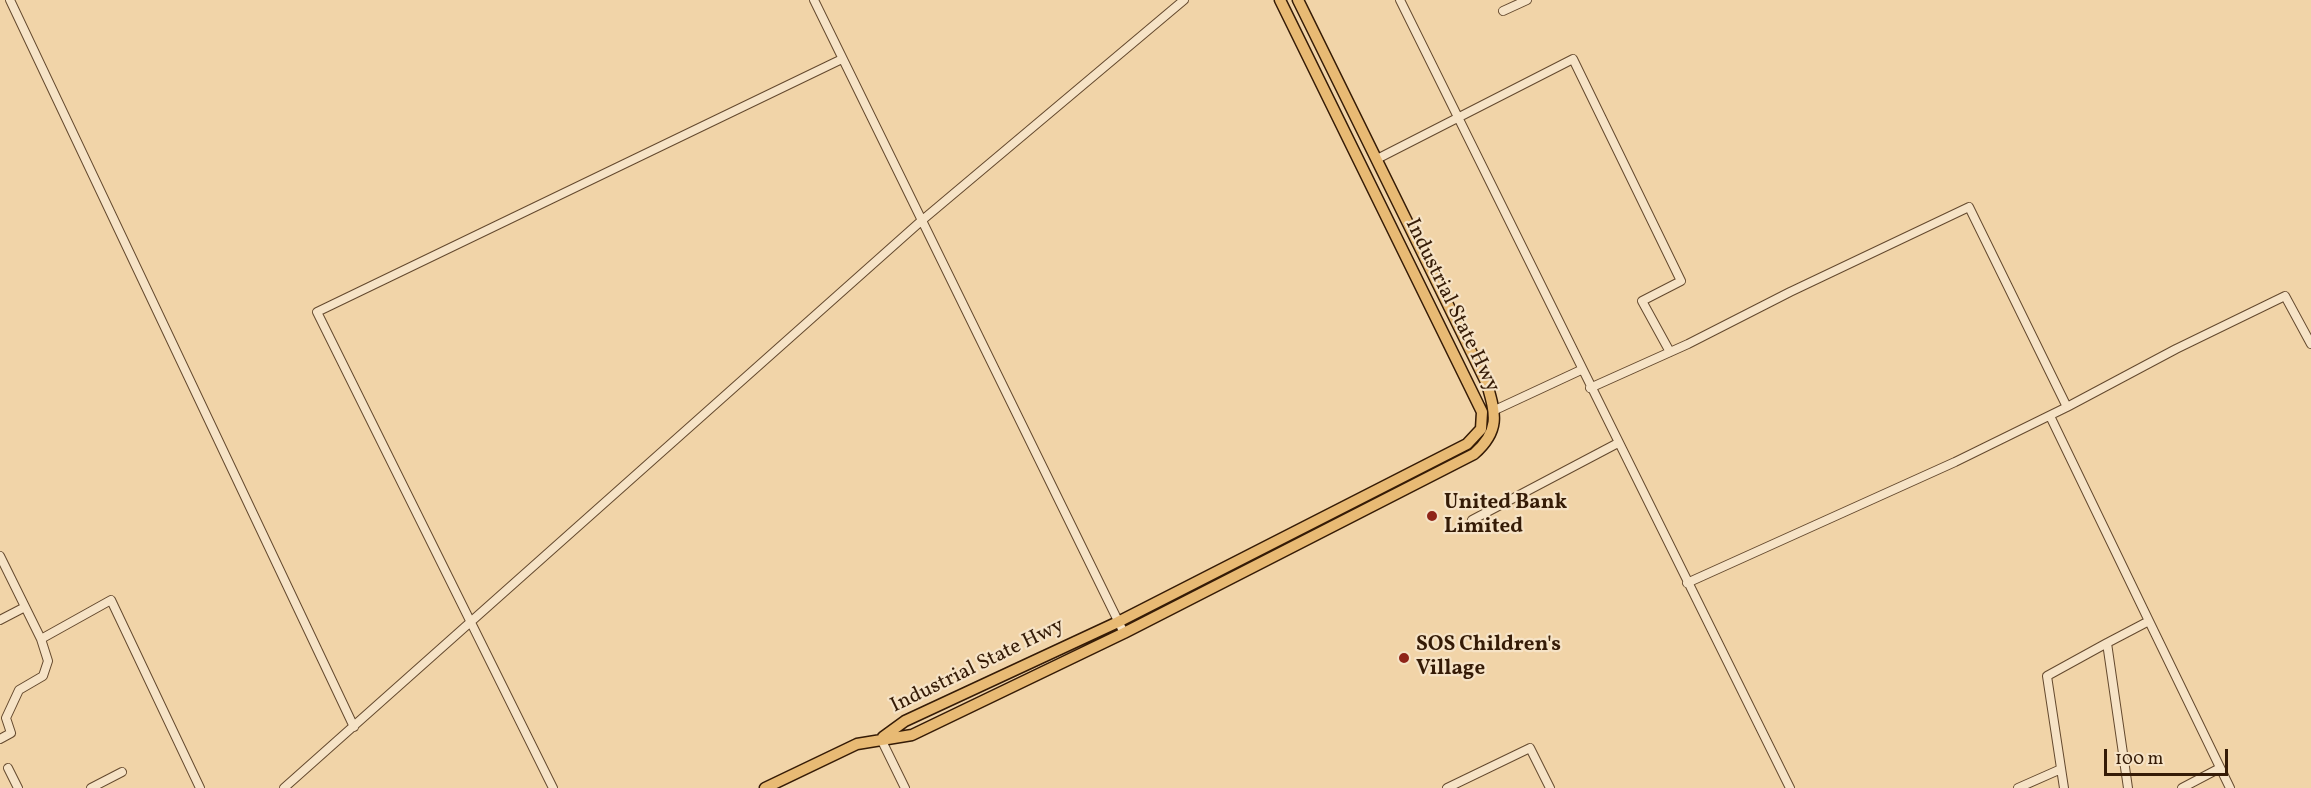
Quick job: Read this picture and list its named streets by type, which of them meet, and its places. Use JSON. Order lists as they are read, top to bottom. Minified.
{"streets":{"main road":["Industrial State Hwy"]},"places":["United Bank Limited","SOS Children's Village"],"scale_bar":"100 m"}
